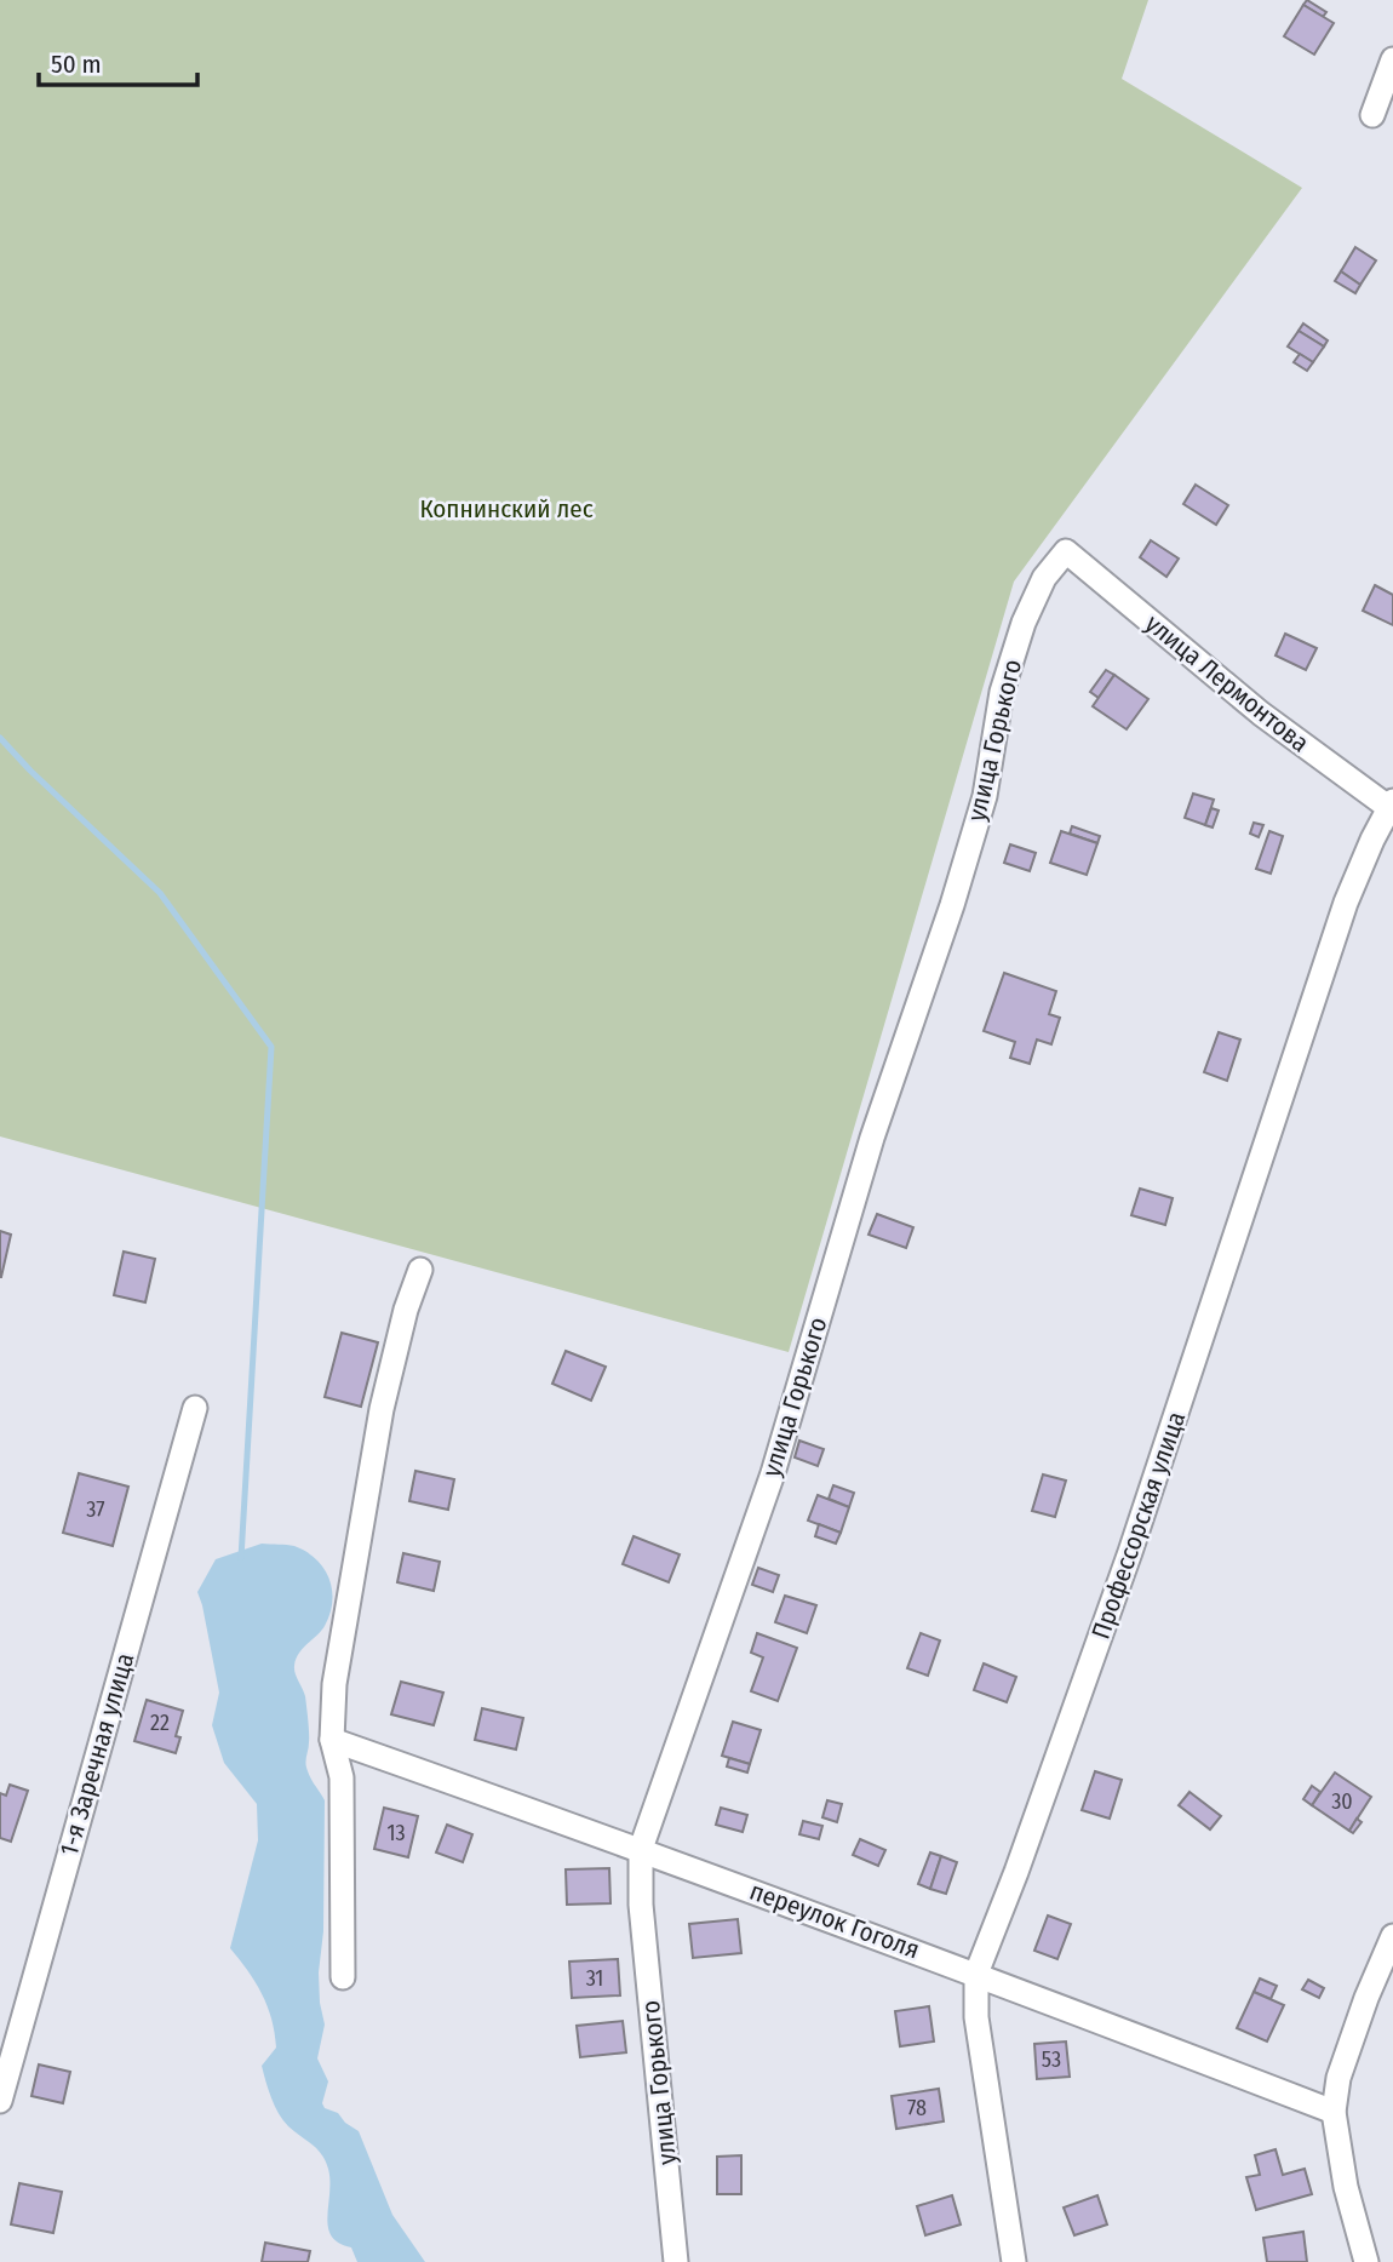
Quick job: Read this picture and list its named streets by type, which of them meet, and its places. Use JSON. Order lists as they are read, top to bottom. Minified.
{"streets":{"street":["улица Лермонтова","улица Горького","Профессорская улица","1-я Заречная улица","переулок Гоголя"]},"crossings":[["улица Лермонтова","улица Горького"],["улица Лермонтова","Профессорская улица"],["улица Горького","переулок Гоголя"],["Профессорская улица","переулок Гоголя"]],"parks":["Копнинский лес"],"house_numbers":["37","22","30","13","31","53","78"],"scale_bar":"50 m"}
